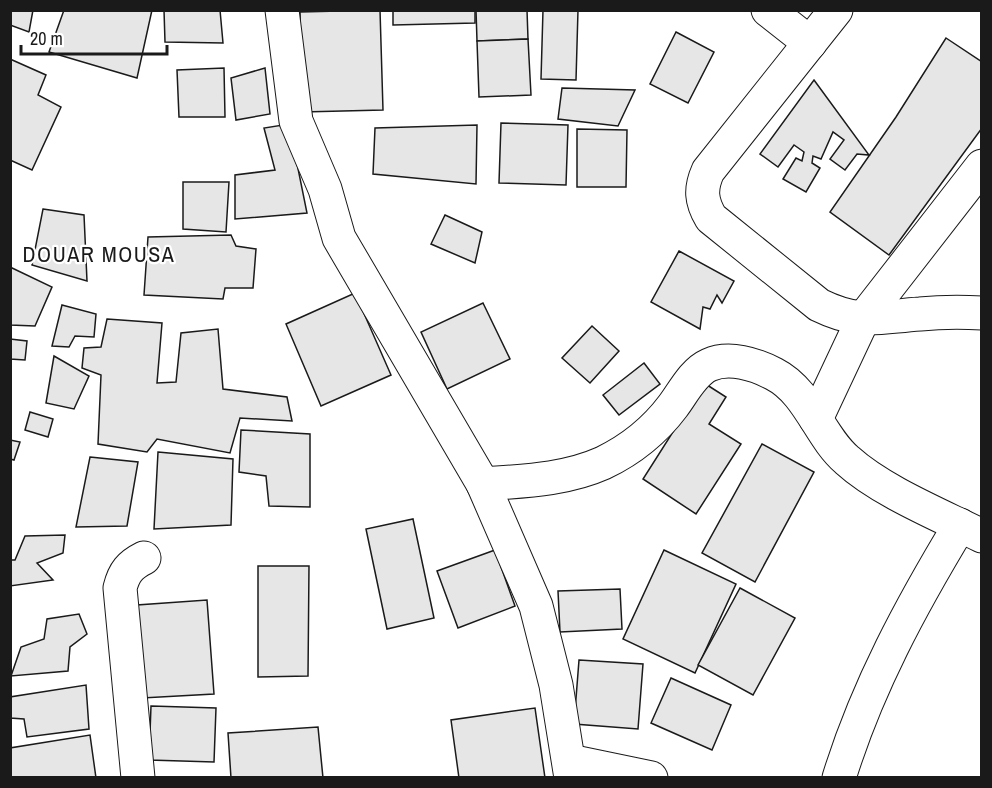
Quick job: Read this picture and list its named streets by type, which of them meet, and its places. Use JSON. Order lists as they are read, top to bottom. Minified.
{"districts":["DOUAR MOUSA"],"scale_bar":"20 m"}
